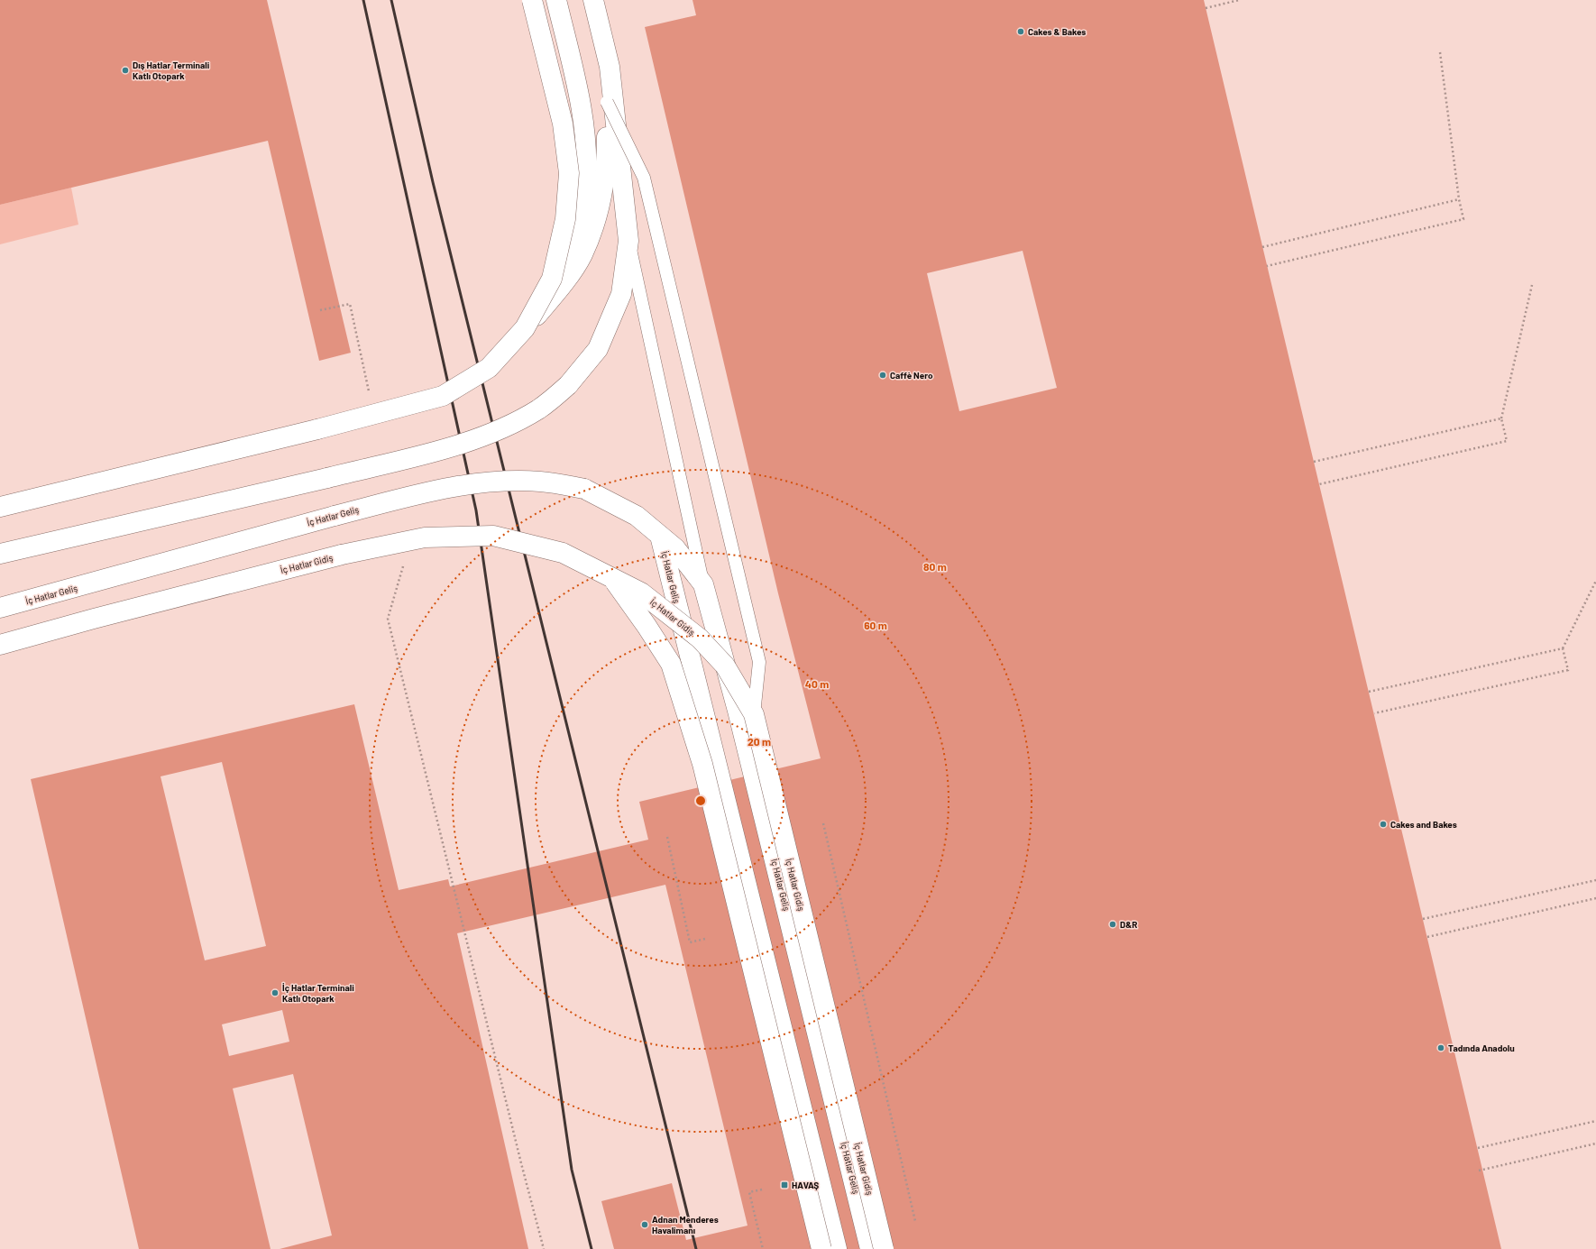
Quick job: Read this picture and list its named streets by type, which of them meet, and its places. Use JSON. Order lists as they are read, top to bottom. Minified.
{"streets":{"street":["İç Hatlar Geliş","İç Hatlar Gidiş"]},"places":{"other":["Cakes & Bakes","Dış Hatlar Terminali Katlı Otopark","Caffè Nero","Cakes and Bakes","D&R","İç Hatlar Terminali Katlı Otopark","Tadında Anadolu","Adnan Menderes Havalimanı"],"transit":["HAVAŞ"]},"rings":["80 m","60 m","40 m","20 m"]}
